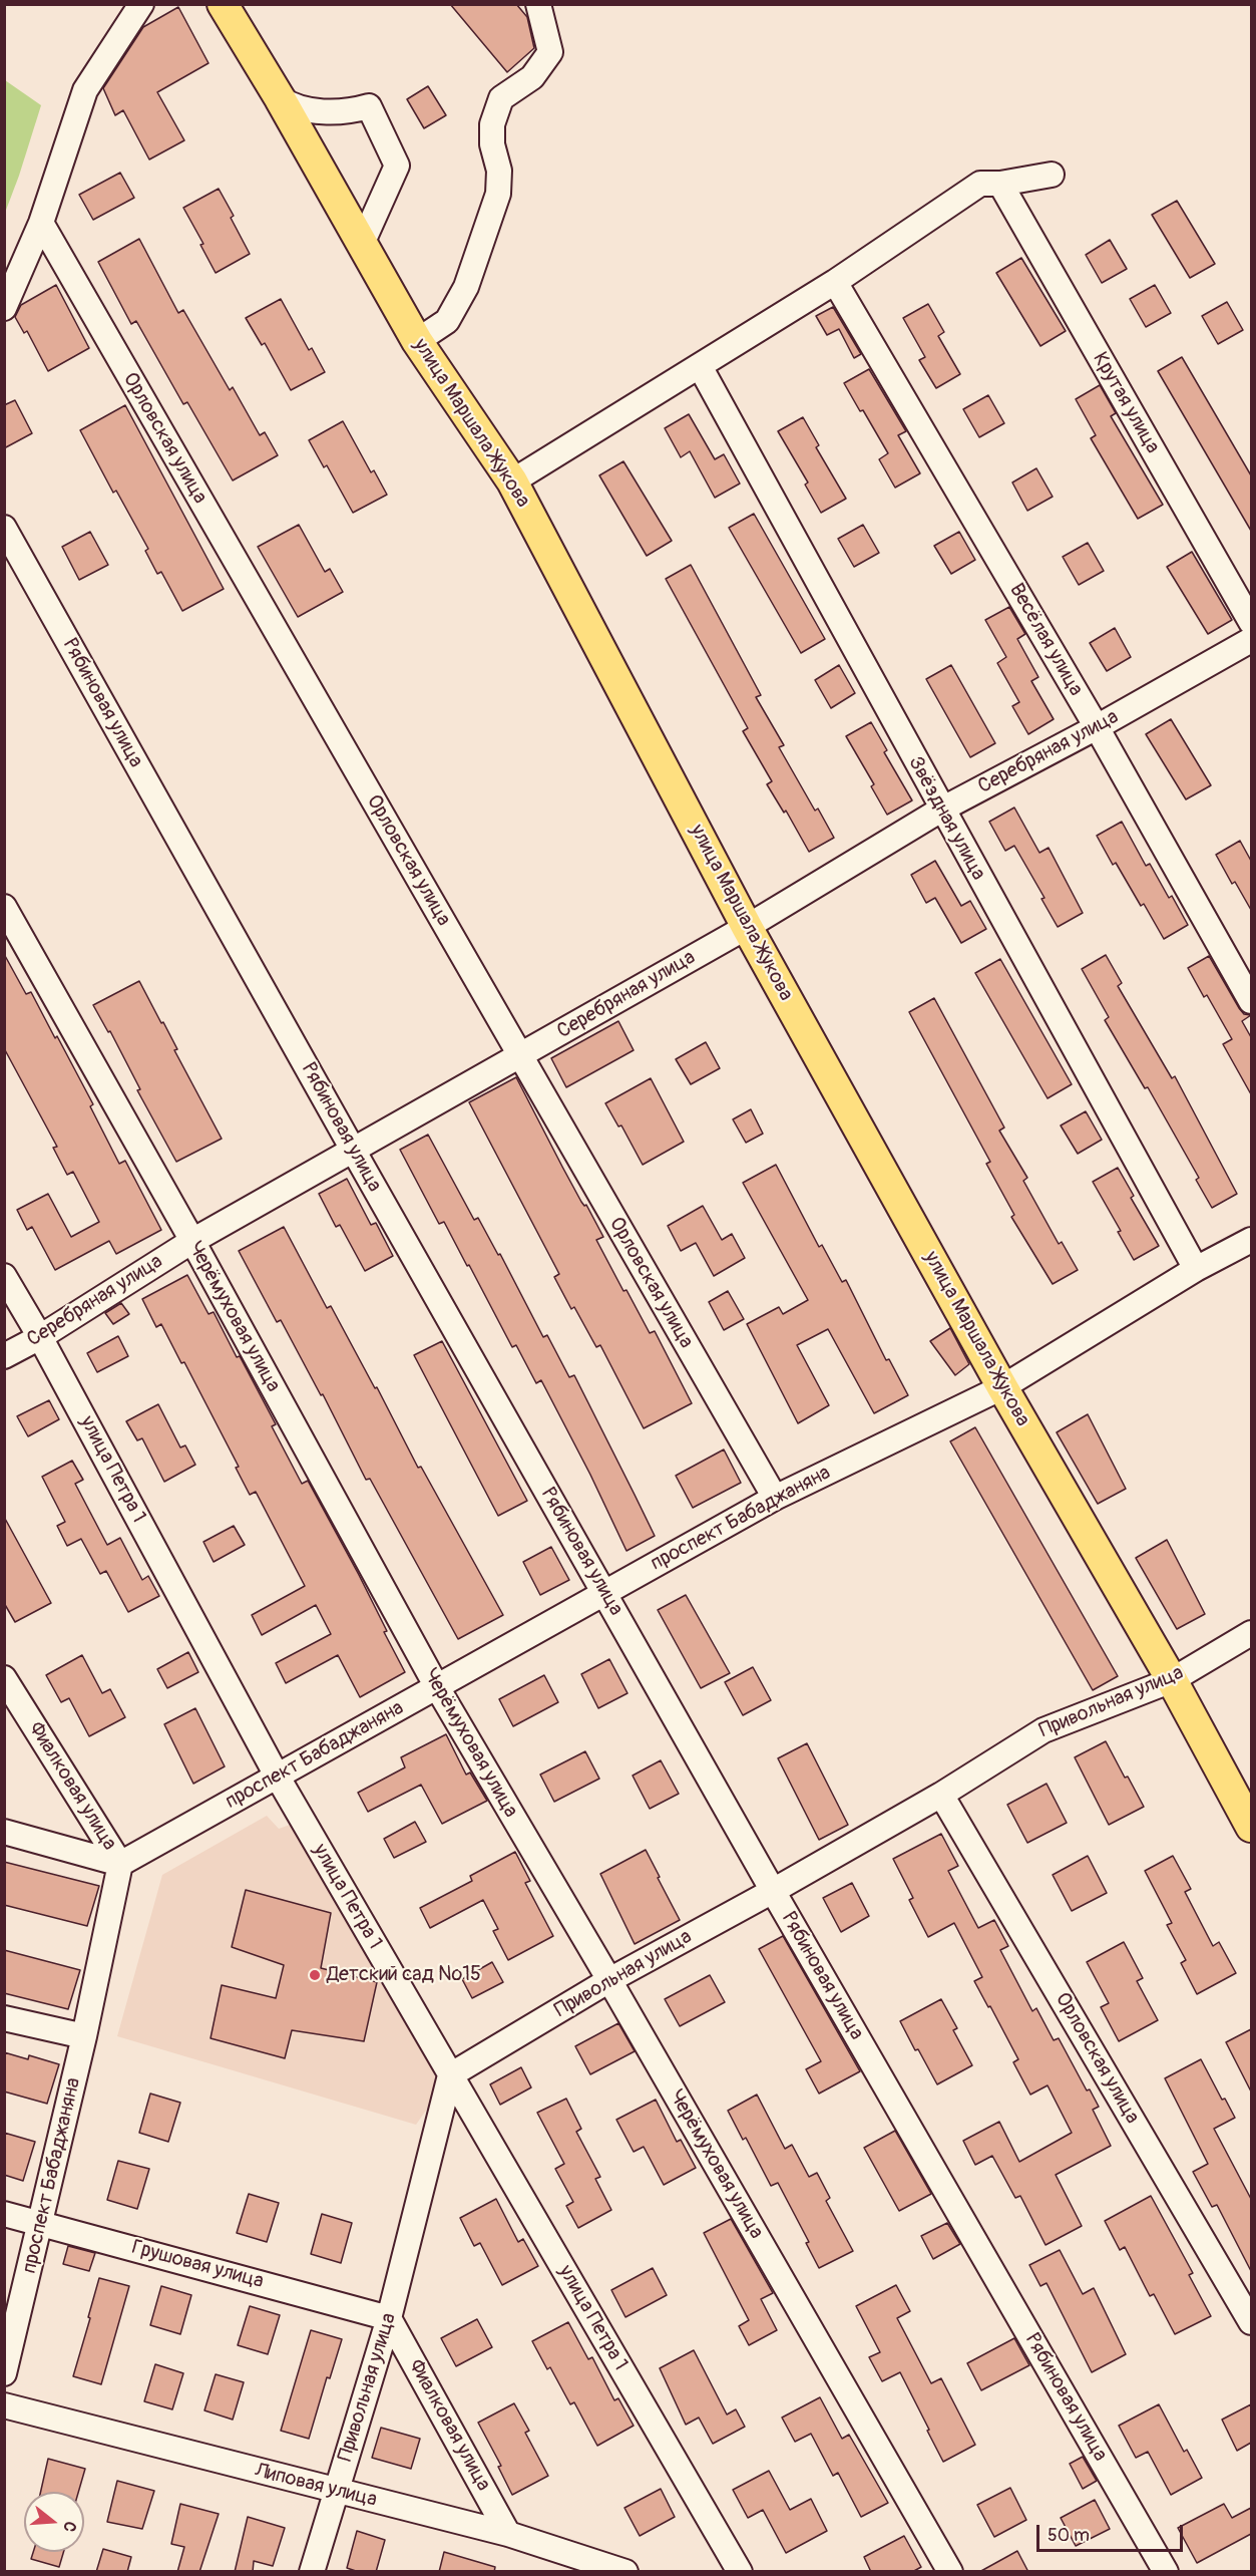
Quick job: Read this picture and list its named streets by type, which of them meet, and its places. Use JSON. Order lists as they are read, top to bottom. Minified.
{"streets":{"main road":["улица Маршала Жукова"],"street":["Крутая улица","Орловская улица","Весёлая улица","Рябиновая улица","Серебряная улица","Звёздная улица","Черёмуховая улица","улица Петра 1","проспект Бабаджаняна","Привольная улица","Фиалковая улица","Грушовая улица","Липовая улица"]},"crossings":[["улица Маршала Жукова","Серебряная улица"],["улица Маршала Жукова","проспект Бабаджаняна"],["улица Маршала Жукова","Привольная улица"],["Орловская улица","Серебряная улица"],["Орловская улица","проспект Бабаджаняна"],["Орловская улица","Привольная улица"],["Весёлая улица","Серебряная улица"],["Рябиновая улица","Серебряная улица"],["Рябиновая улица","проспект Бабаджаняна"],["Рябиновая улица","Привольная улица"],["Серебряная улица","Звёздная улица"],["Серебряная улица","Черёмуховая улица"],["Серебряная улица","улица Петра 1"],["Звёздная улица","проспект Бабаджаняна"],["Черёмуховая улица","проспект Бабаджаняна"],["Черёмуховая улица","Привольная улица"],["улица Петра 1","проспект Бабаджаняна"],["улица Петра 1","Привольная улица"],["проспект Бабаджаняна","Фиалковая улица"],["проспект Бабаджаняна","Грушовая улица"],["Привольная улица","Фиалковая улица"],["Привольная улица","Грушовая улица"],["Привольная улица","Липовая улица"],["Фиалковая улица","Грушовая улица"],["Фиалковая улица","Липовая улица"]],"places":["Детский сад №15"],"scale_bar":"50 m","north":"right"}
